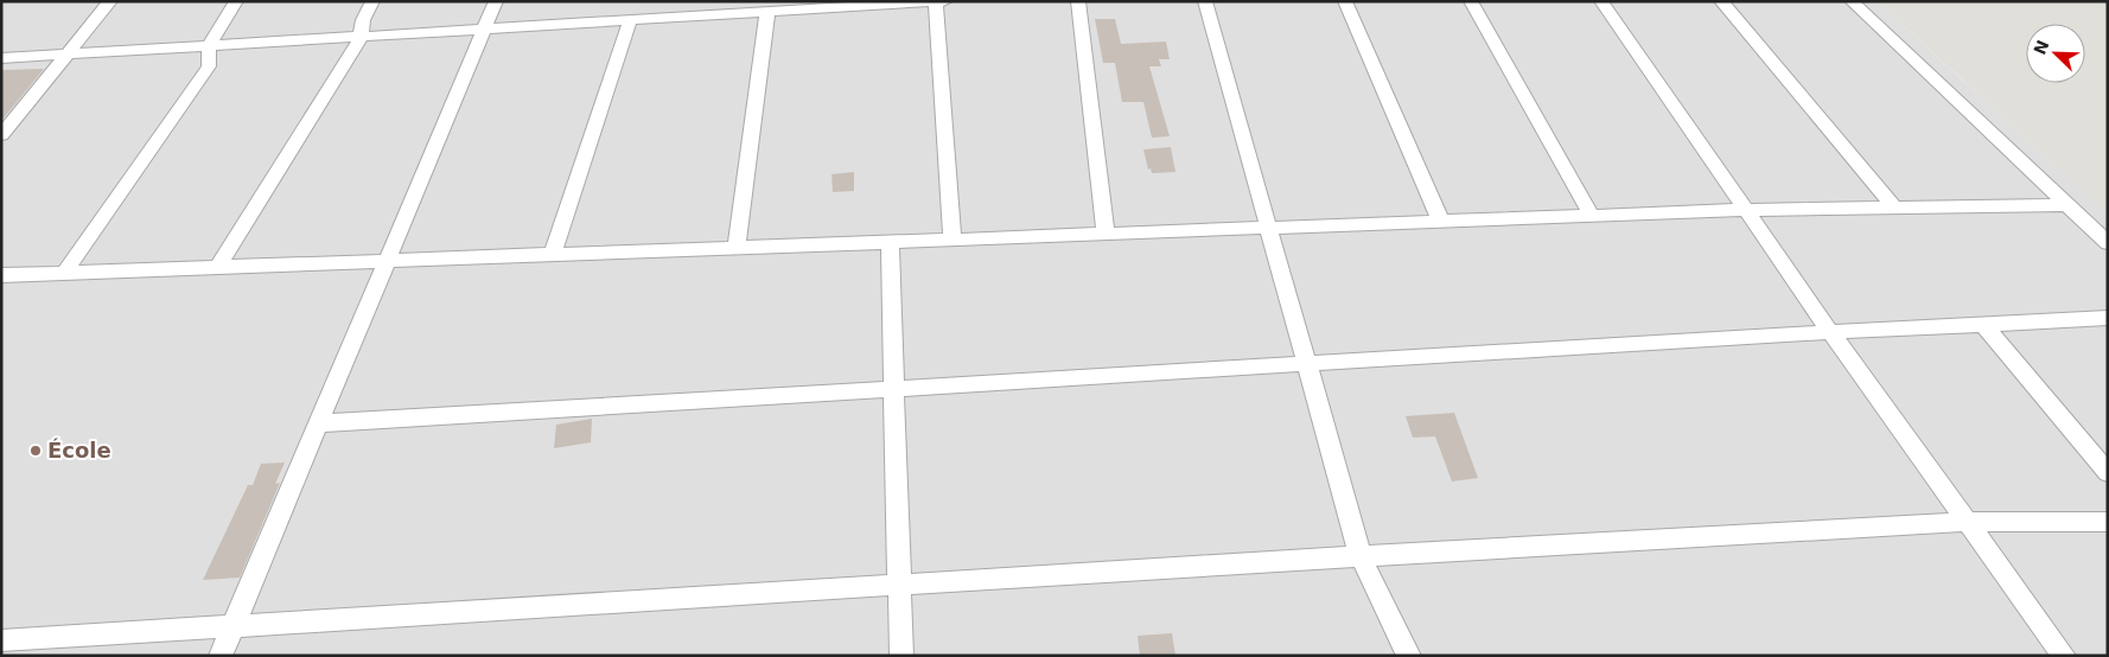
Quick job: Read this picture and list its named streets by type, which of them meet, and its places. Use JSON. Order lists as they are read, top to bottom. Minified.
{"places":["École"],"north":"top left"}
